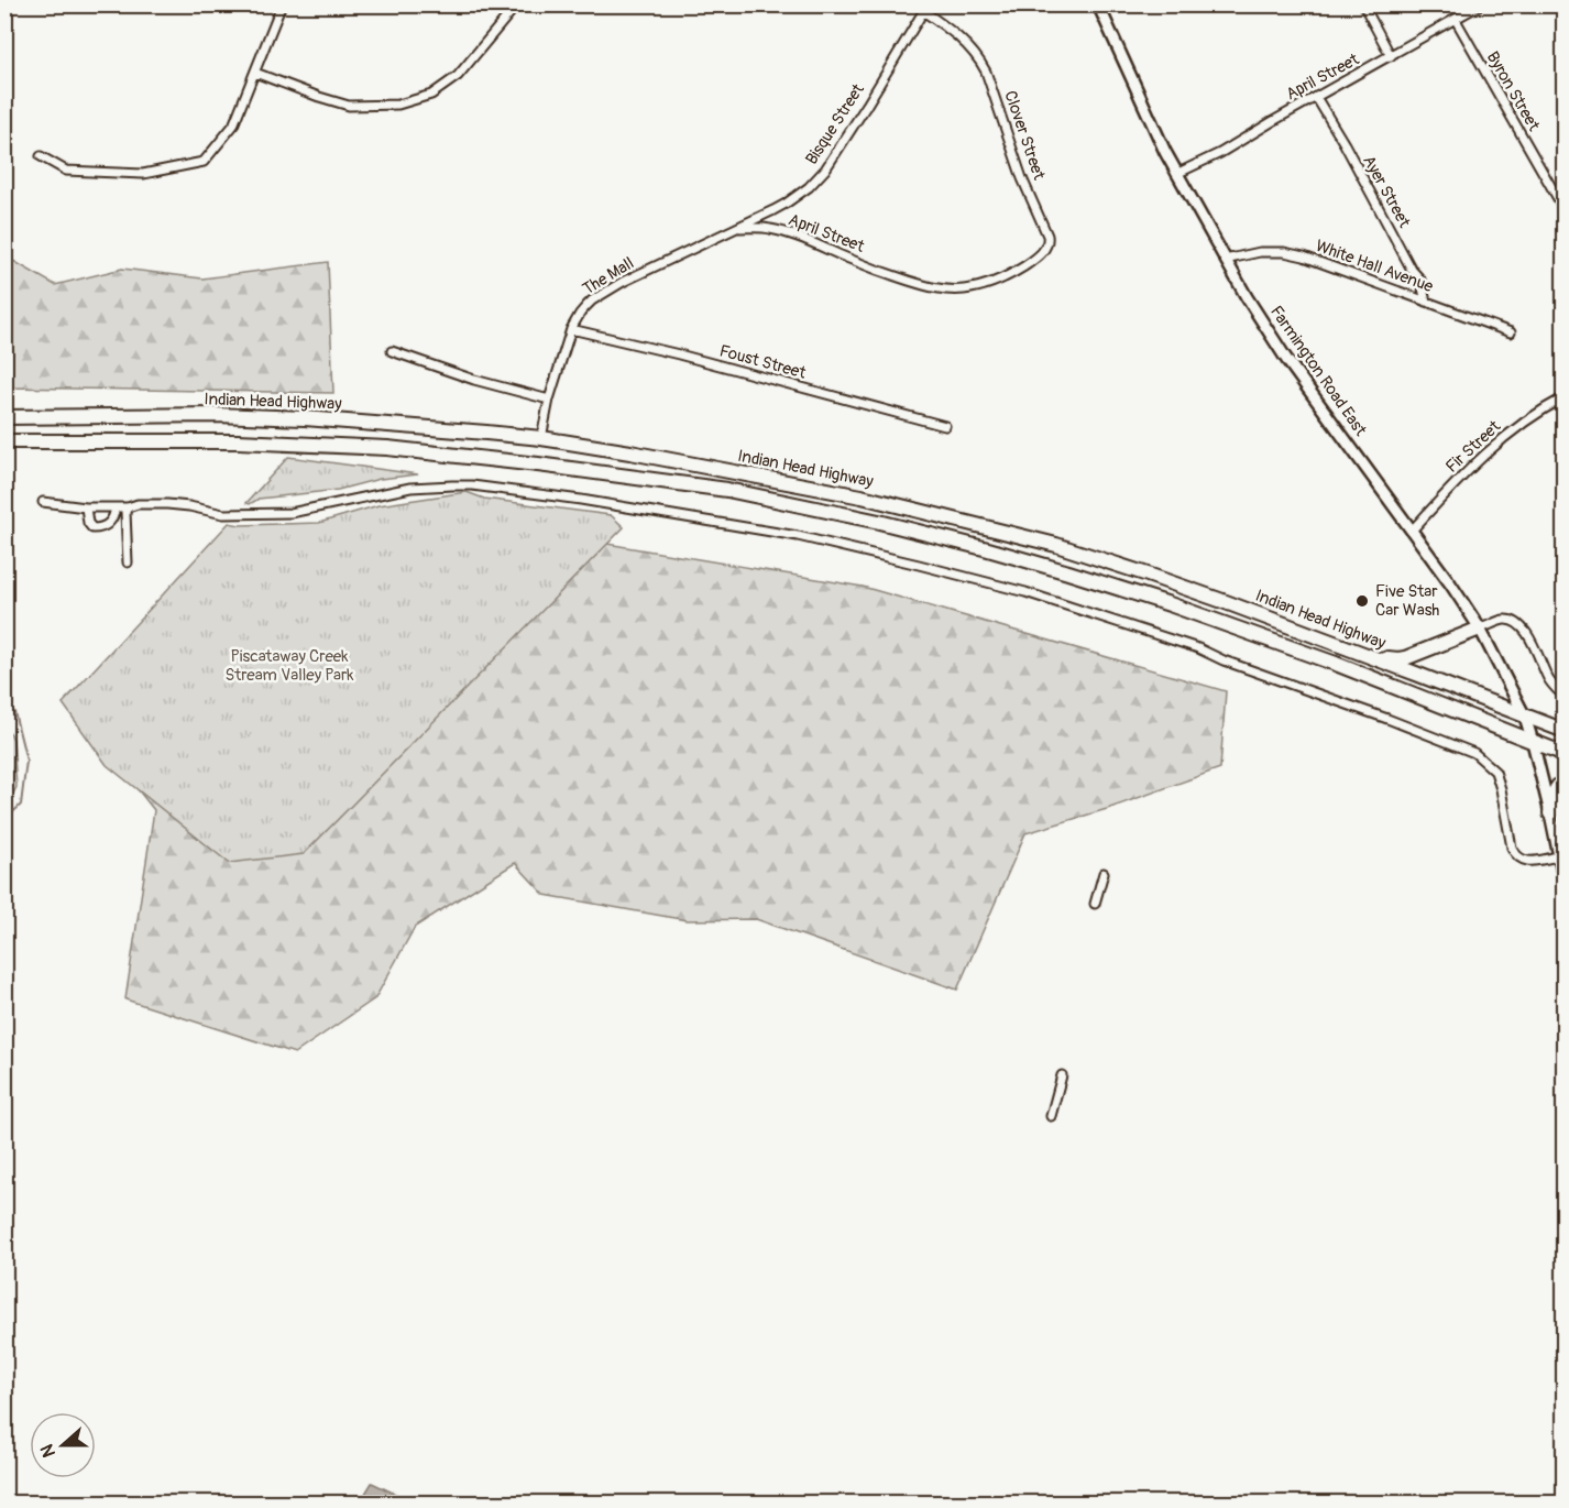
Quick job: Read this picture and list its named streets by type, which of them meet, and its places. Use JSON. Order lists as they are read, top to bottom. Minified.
{"streets":{"highway":["Indian Head Highway"],"main road":["Farmington Road East"],"street":["April Street","Byron Street","Bisque Street","Clover Street","Ayer Street","White Hall Avenue","The Mall","Foust Street","Fir Street"]},"crossings":[["April Street","Byron Street"],["April Street","Bisque Street"],["April Street","Clover Street"],["April Street","Ayer Street"],["April Street","The Mall"],["April Street","Farmington Road East"],["Bisque Street","Clover Street"],["Bisque Street","The Mall"],["Ayer Street","White Hall Avenue"],["White Hall Avenue","Farmington Road East"],["The Mall","Foust Street"],["The Mall","Indian Head Highway"],["Farmington Road East","Indian Head Highway"],["Farmington Road East","Fir Street"]],"parks":["Piscataway Creek Stream Valley Park"],"places":["Five Star Car Wash"],"north":"left"}
